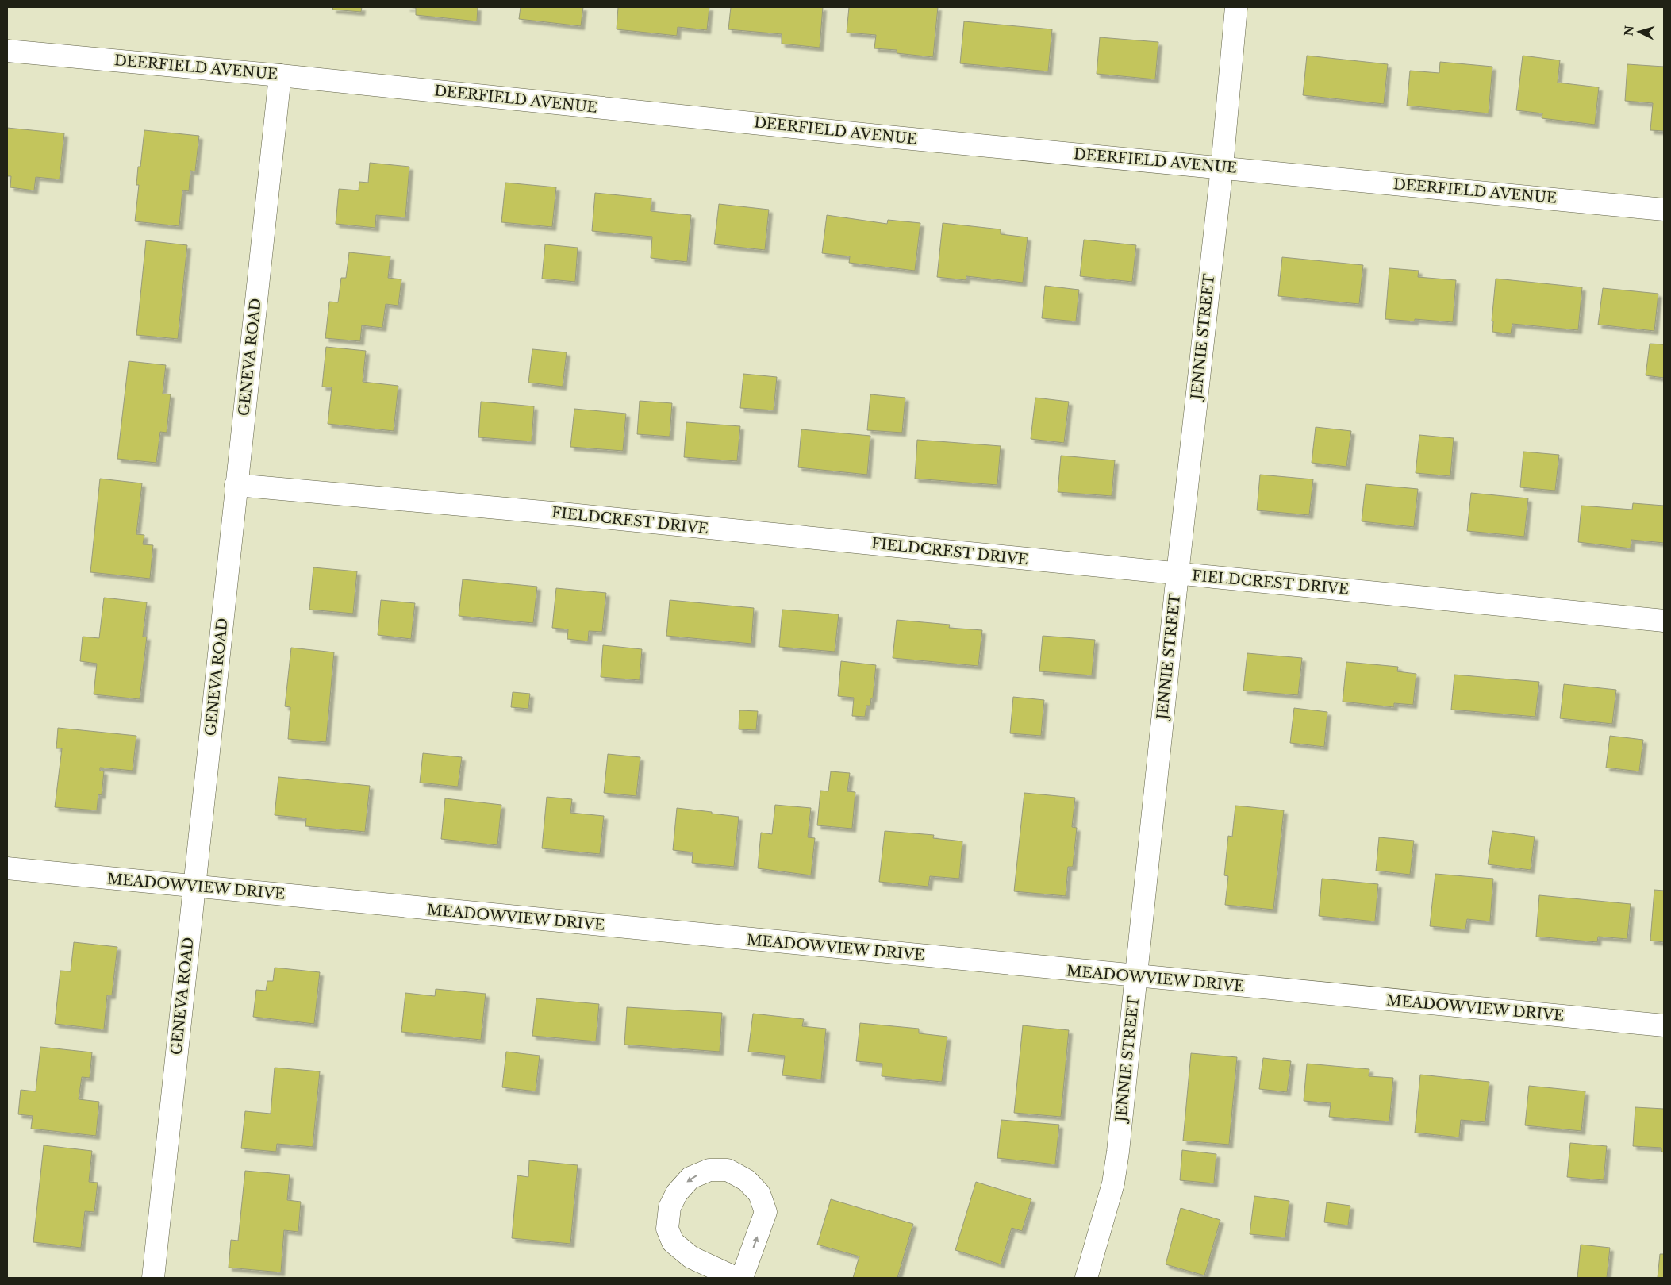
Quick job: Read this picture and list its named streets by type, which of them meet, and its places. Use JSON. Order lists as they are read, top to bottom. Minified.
{"streets":{"street":["DEERFIELD AVENUE","JENNIE STREET","GENEVA ROAD","FIELDCREST DRIVE","MEADOWVIEW DRIVE"]},"crossings":[["DEERFIELD AVENUE","JENNIE STREET"],["DEERFIELD AVENUE","GENEVA ROAD"],["JENNIE STREET","FIELDCREST DRIVE"],["JENNIE STREET","MEADOWVIEW DRIVE"],["GENEVA ROAD","FIELDCREST DRIVE"],["GENEVA ROAD","MEADOWVIEW DRIVE"]],"north":"left"}
